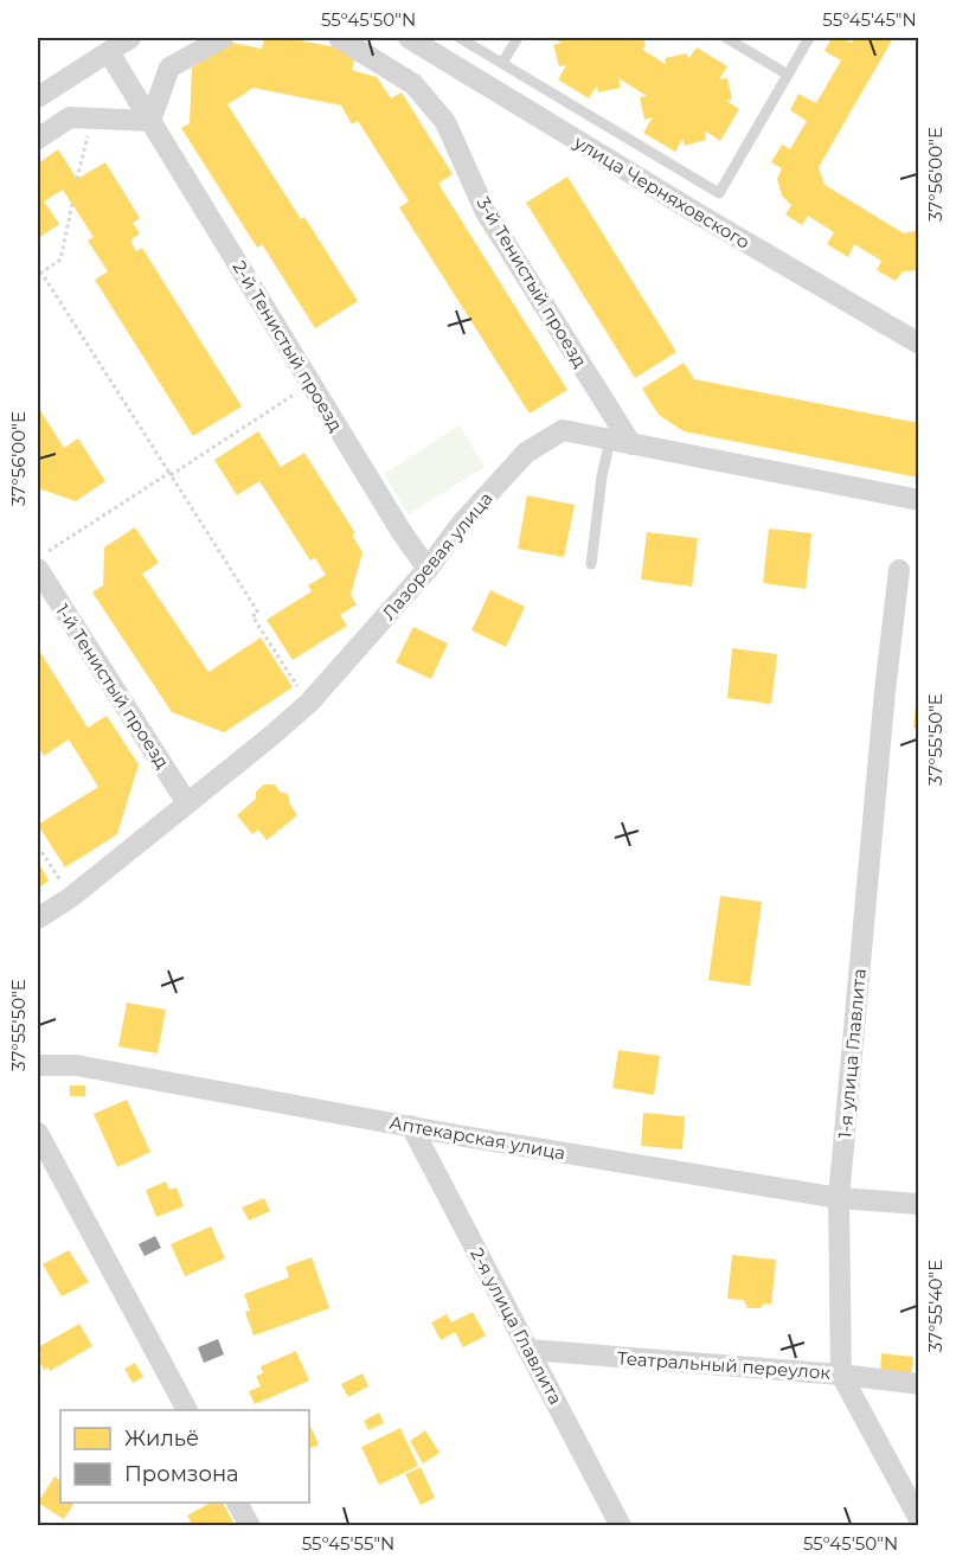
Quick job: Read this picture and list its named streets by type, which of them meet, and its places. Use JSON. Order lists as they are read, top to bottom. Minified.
{"streets":{"street":["улица Черняховского","3-й Тенистый проезд","2-й Тенистый проезд","Лазоревая улица","1-й Тенистый проезд","1-я улица Главлита","Аптекарская улица","2-я улица Главлита","Театральный переулок"]},"crossings":[["3-й Тенистый проезд","Лазоревая улица"],["2-й Тенистый проезд","Лазоревая улица"],["Лазоревая улица","1-й Тенистый проезд"],["1-я улица Главлита","Аптекарская улица"],["1-я улица Главлита","Театральный переулок"],["Аптекарская улица","2-я улица Главлита"],["2-я улица Главлита","Театральный переулок"]],"legend":["Жильё","Промзона"],"coordinates":["55°45'50\"N","55°45'45\"N","37°56'00\"E","37°55'50\"E","37°55'40\"E","55°45'55\"N"]}
